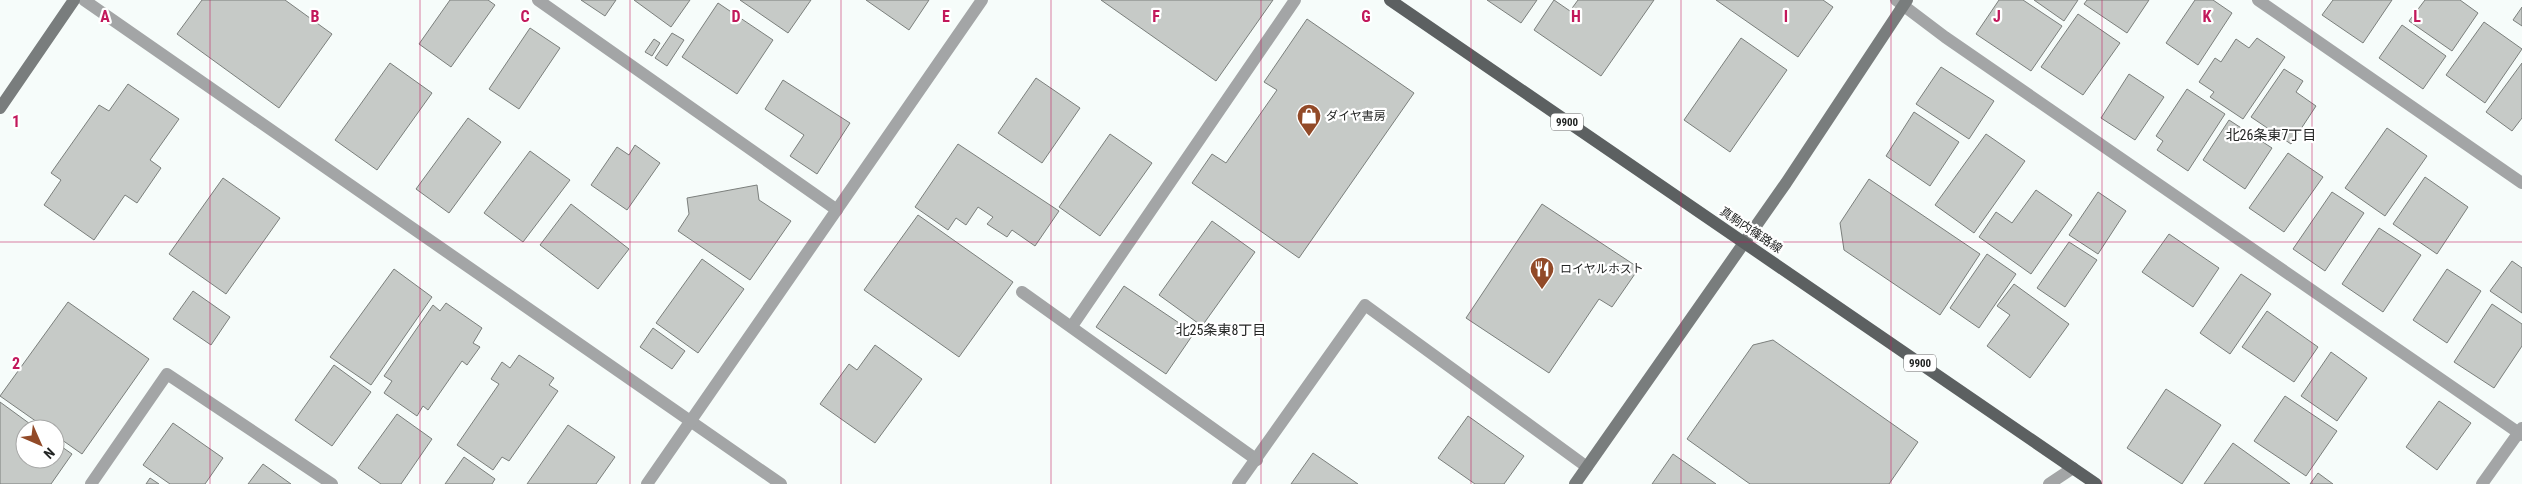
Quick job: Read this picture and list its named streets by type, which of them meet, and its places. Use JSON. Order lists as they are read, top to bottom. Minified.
{"streets":{"main road":["9900","真駒内篠路線"]},"districts":["北26条東7丁目","北25条東8丁目"],"places":{"shop":["ダイヤ書房"],"restaurant":["ロイヤルホスト"]},"north":"bottom right","grid":{"columns":["A","B","C","D","E","F","G","H","I","J","K","L"],"rows":["1","2"]}}
